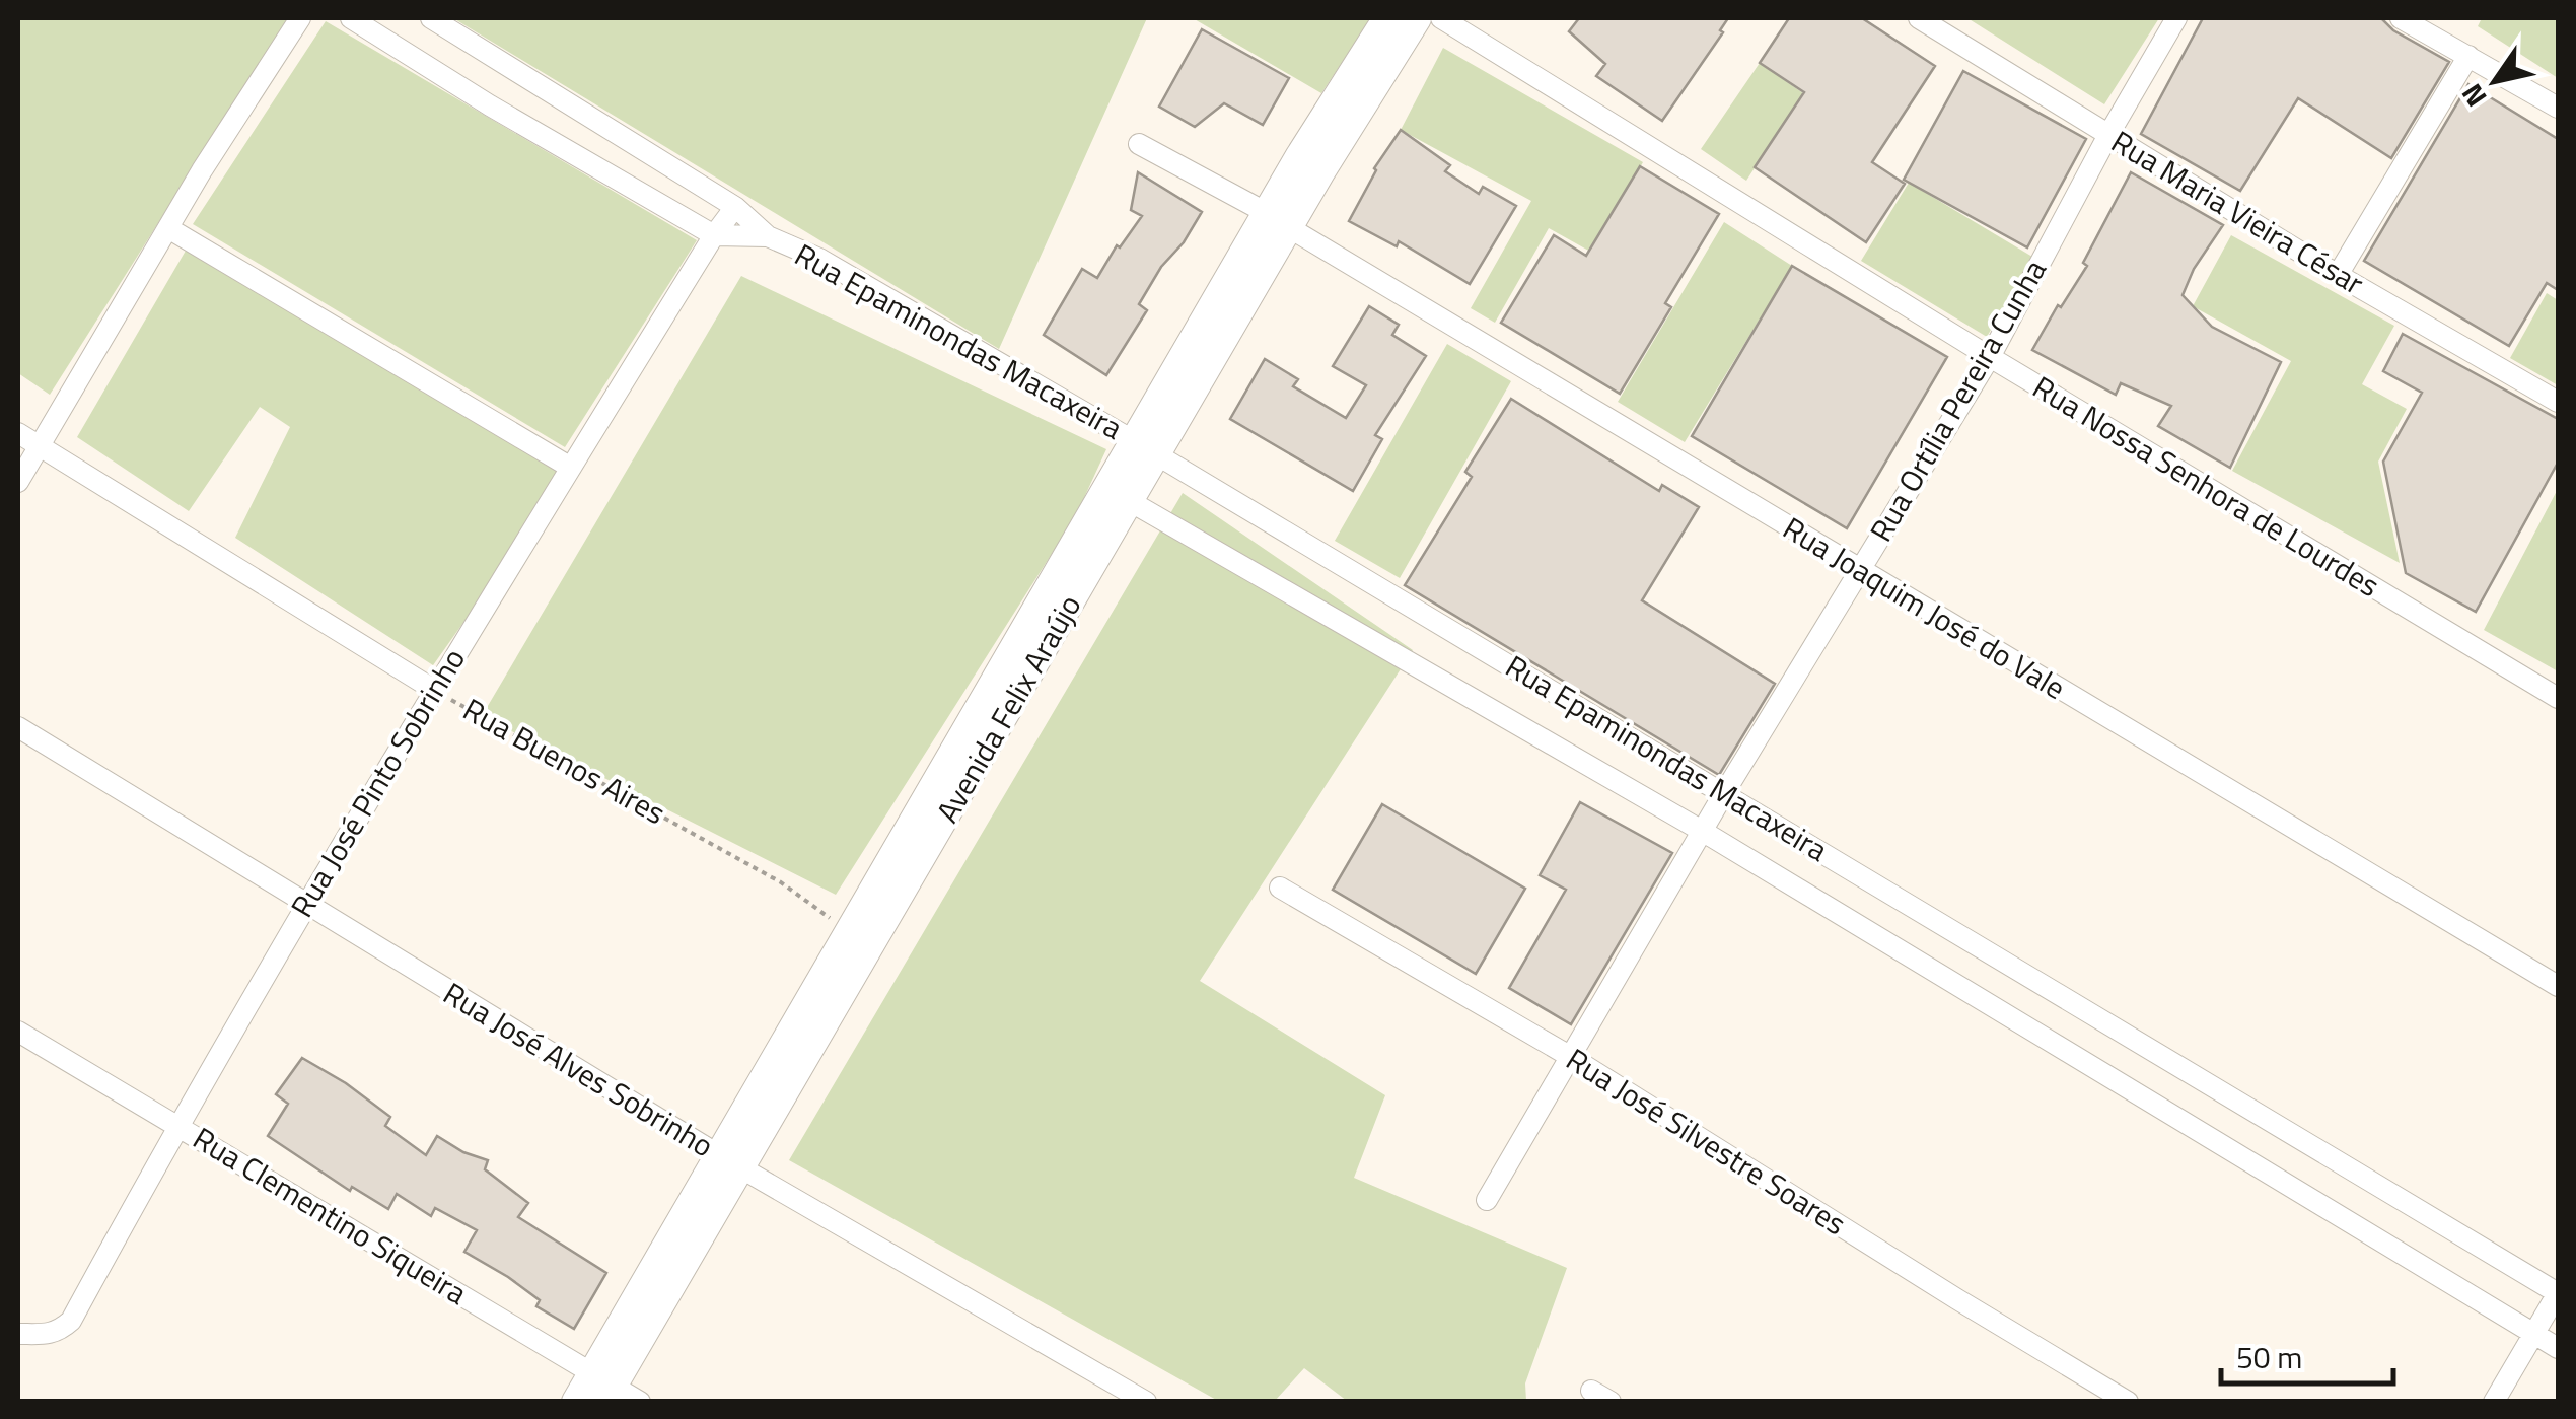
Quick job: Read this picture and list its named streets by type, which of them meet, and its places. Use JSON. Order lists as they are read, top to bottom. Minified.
{"streets":{"main road":["Avenida Felix Araújo"],"street":["Rua Maria Vieira César","Rua Epaminondas Macaxeira","Rua Ortília Pereira Cunha","Rua Nossa Senhora de Lourdes","Rua Joaquim José do Vale","Rua Buenos Aires","Rua José Pinto Sobrinho","Rua José Alves Sobrinho","Rua José Silvestre Soares","Rua Clementino Siqueira"]},"crossings":[["Rua Maria Vieira César","Rua Ortília Pereira Cunha"],["Rua Epaminondas Macaxeira","Rua Ortília Pereira Cunha"],["Rua Epaminondas Macaxeira","Avenida Felix Araújo"],["Rua Epaminondas Macaxeira","Rua José Pinto Sobrinho"],["Rua Ortília Pereira Cunha","Rua Nossa Senhora de Lourdes"],["Rua Ortília Pereira Cunha","Rua Joaquim José do Vale"],["Rua Ortília Pereira Cunha","Rua José Silvestre Soares"],["Rua Joaquim José do Vale","Avenida Felix Araújo"],["Avenida Felix Araújo","Rua Buenos Aires"],["Avenida Felix Araújo","Rua José Alves Sobrinho"],["Avenida Felix Araújo","Rua Clementino Siqueira"],["Rua Buenos Aires","Rua José Pinto Sobrinho"],["Rua José Pinto Sobrinho","Rua José Alves Sobrinho"],["Rua José Pinto Sobrinho","Rua Clementino Siqueira"]],"scale_bar":"50 m","north":"bottom left"}
